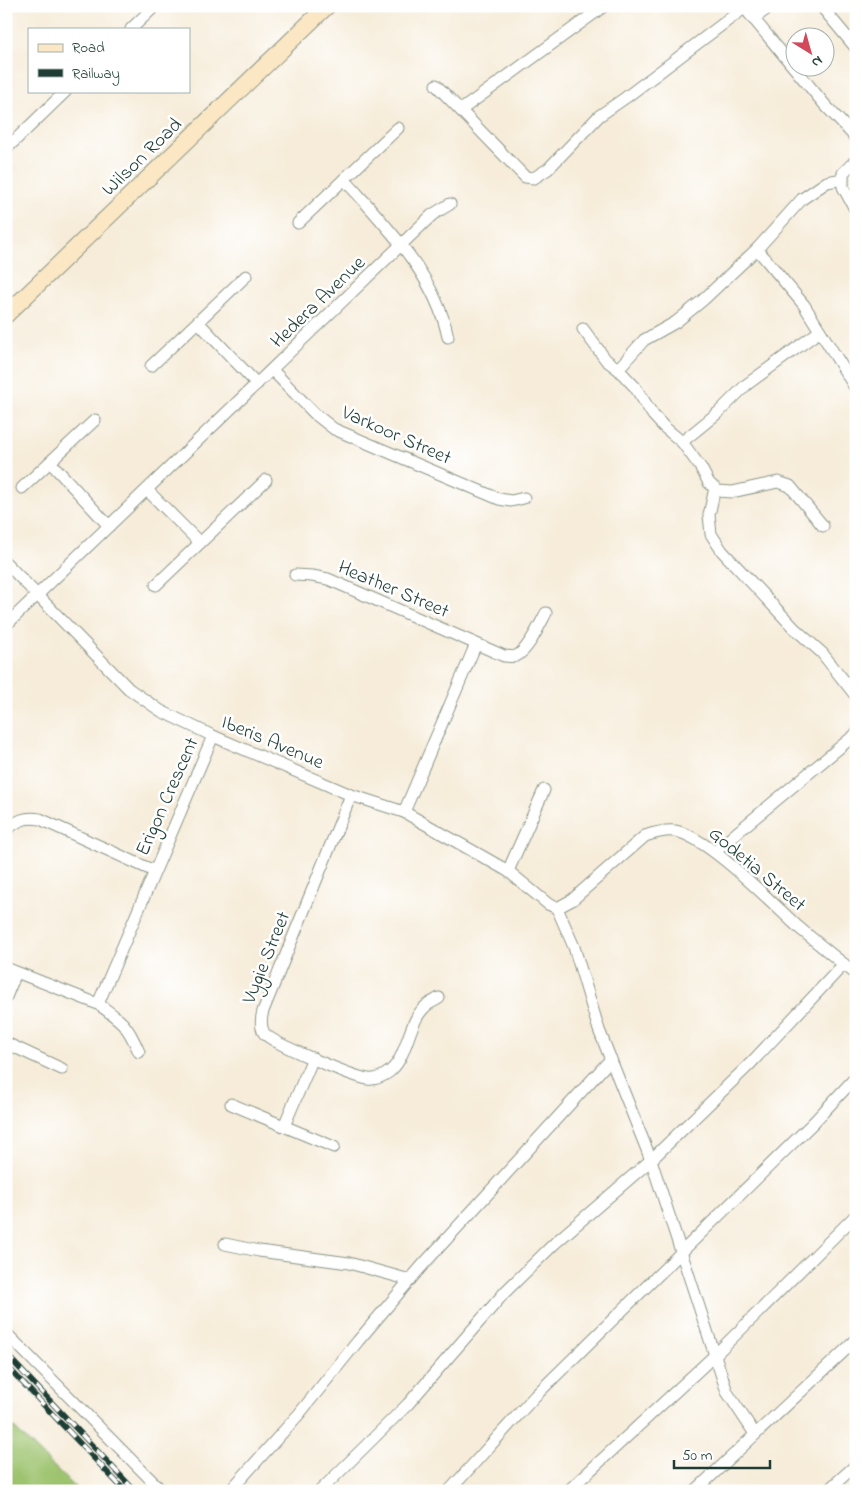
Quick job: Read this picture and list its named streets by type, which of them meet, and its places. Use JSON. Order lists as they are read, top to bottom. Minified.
{"streets":{"street":["Wilson Road","Hedera Avenue","Varkoor Street","Heather Street","Iberis Avenue","Erigon Crescent","Godetia Street","Vygie Street"]},"crossings":[["Hedera Avenue","Varkoor Street"],["Hedera Avenue","Iberis Avenue"],["Iberis Avenue","Erigon Crescent"],["Iberis Avenue","Godetia Street"],["Iberis Avenue","Vygie Street"]],"legend":["Road","Railway"],"scale_bar":"50 m","north":"bottom right"}
